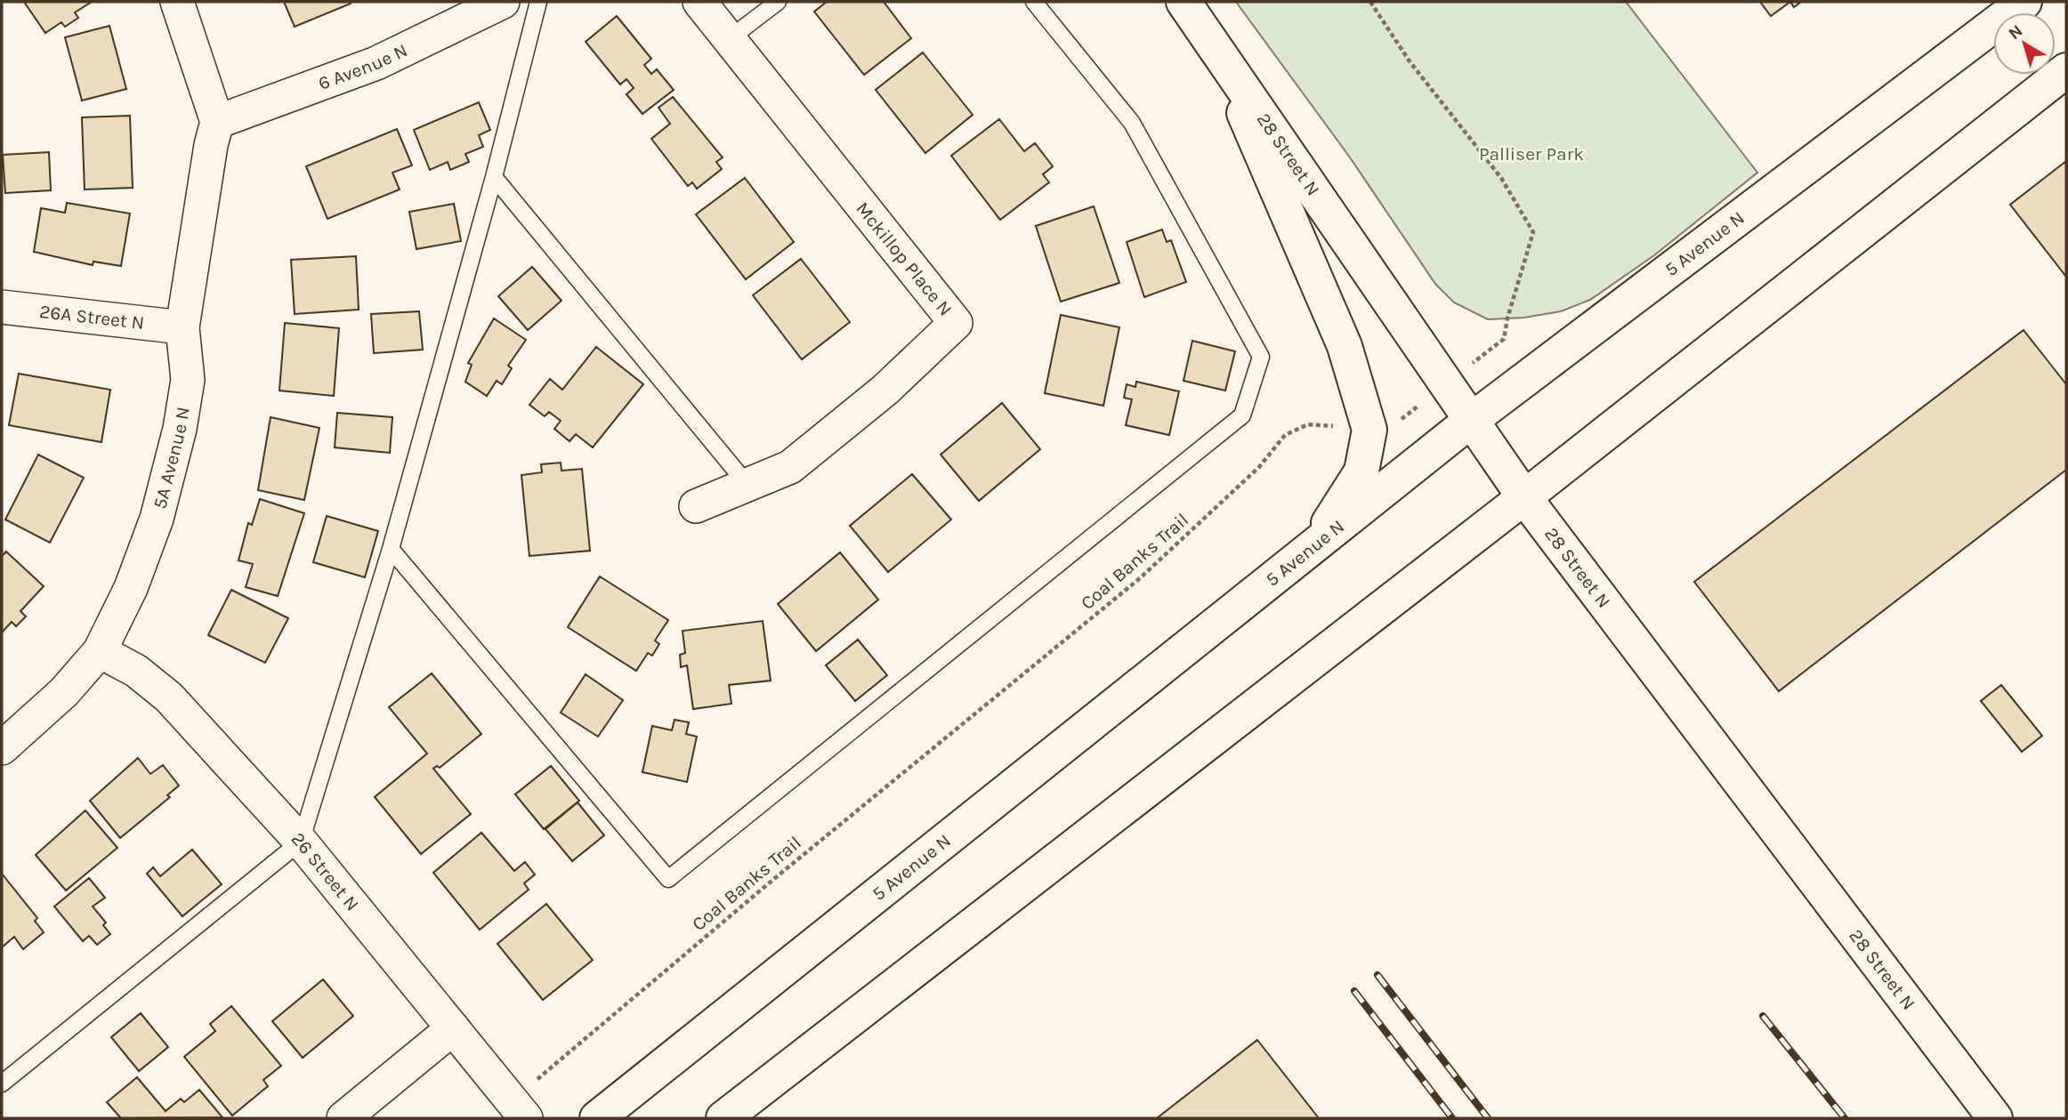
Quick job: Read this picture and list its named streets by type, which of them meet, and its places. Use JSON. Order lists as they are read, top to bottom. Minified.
{"streets":{"main road":["28 Street N","5 Avenue N"],"street":["6 Avenue N","Mckillop Place N","26A Street N","5A Avenue N","26 Street N"],"path":["Coal Banks Trail"]},"crossings":[["6 Avenue N","5A Avenue N"],["28 Street N","5 Avenue N"],["28 Street N","Coal Banks Trail"],["26A Street N","5A Avenue N"],["5A Avenue N","26 Street N"],["Coal Banks Trail","26 Street N"]],"parks":["Palliser Park"],"north":"top left"}
